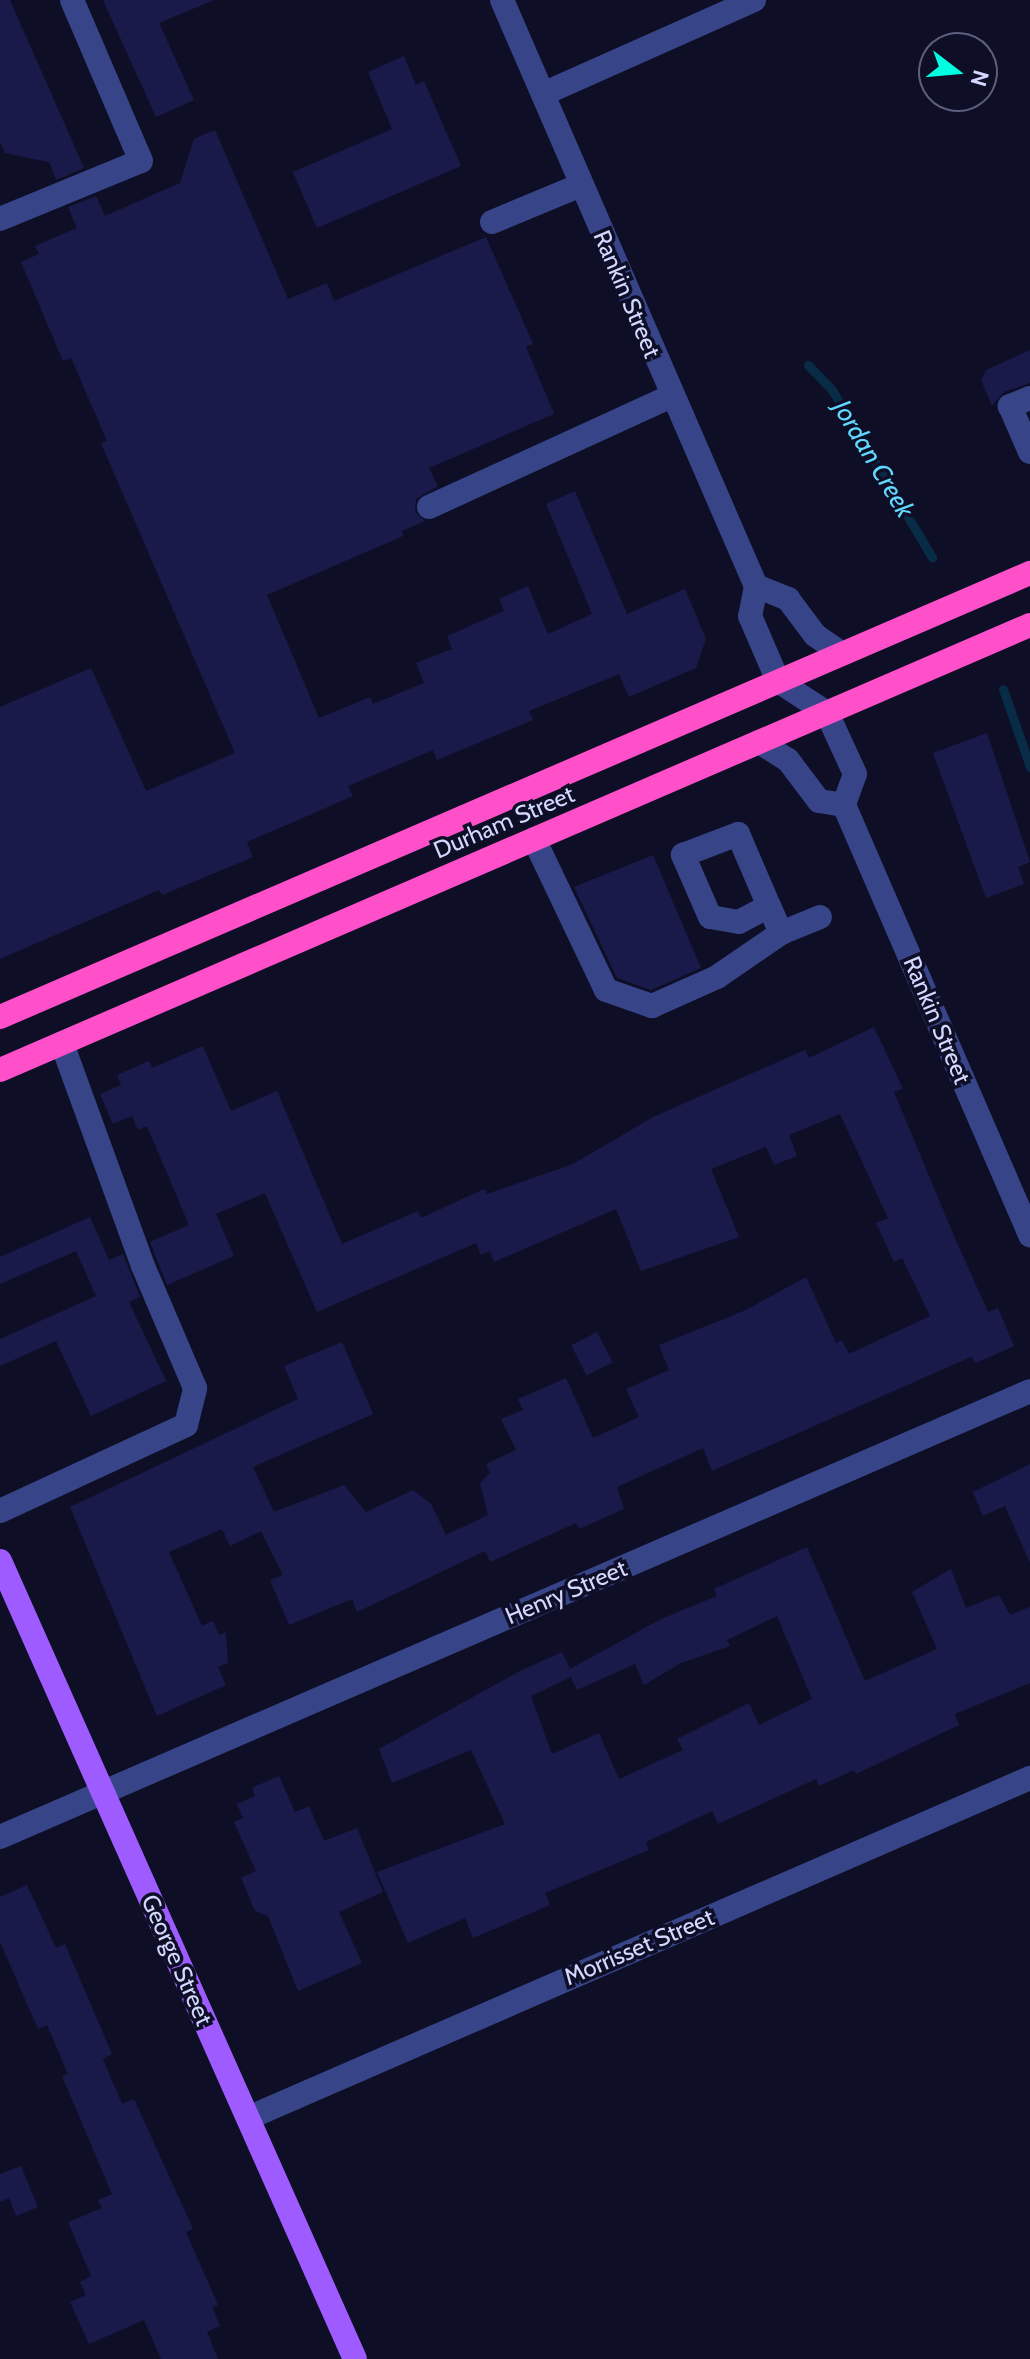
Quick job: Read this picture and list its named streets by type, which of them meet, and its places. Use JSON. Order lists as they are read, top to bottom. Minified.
{"streets":{"highway":["Durham Street"],"main road":["George Street"],"street":["Rankin Street","Henry Street","Morrisset Street"]},"crossings":[["Rankin Street","Durham Street"],["Henry Street","George Street"],["Morrisset Street","George Street"]],"water":["Jordan Creek"],"north":"right"}
